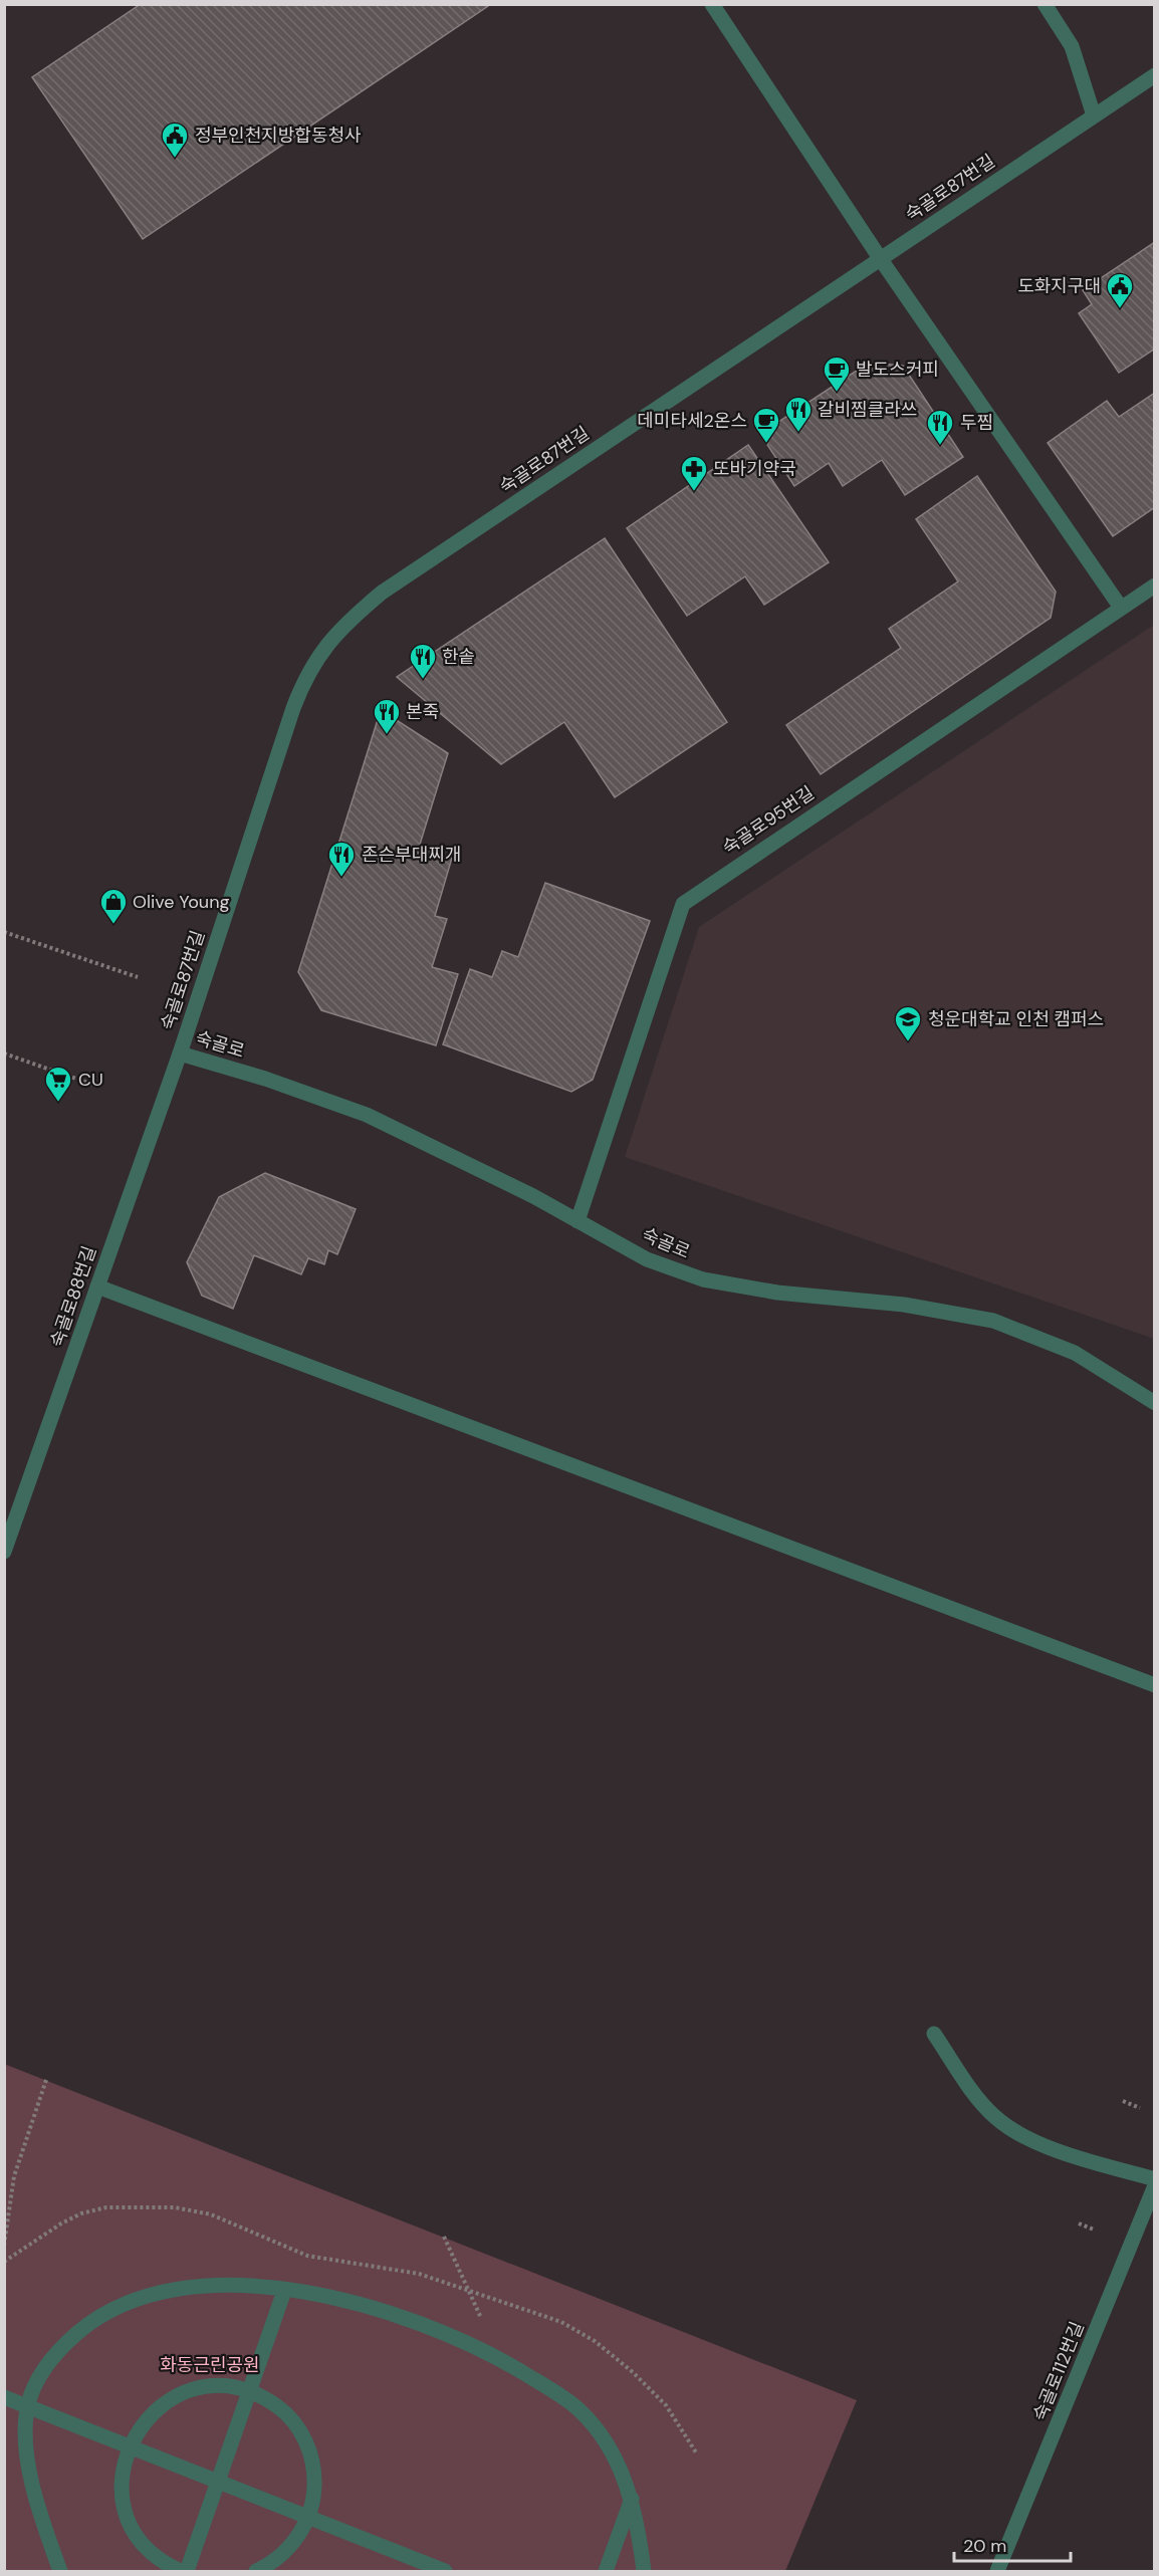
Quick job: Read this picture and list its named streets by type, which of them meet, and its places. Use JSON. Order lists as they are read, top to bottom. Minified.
{"streets":{"street":["숙골로87번길","숙골로95번길","숙골로","숙골로88번길","숙골로112번길"]},"crossings":[["숙골로87번길","숙골로"],["숙골로87번길","숙골로88번길"],["숙골로95번길","숙골로"],["숙골로","숙골로88번길"]],"parks":["화동근린공원"],"places":{"public building":["정부인천지방합동청사","도화지구대"],"cafe":["발도스커피","데미타세2온스"],"restaurant":["갈비찜클라쓰","두찜","한솥","본죽","존슨부대찌개"],"pharmacy":["또바기약국"],"shop":["Olive Young"],"school or university":["청운대학교 인천 캠퍼스"],"supermarket":["CU"]},"scale_bar":"20 m"}
